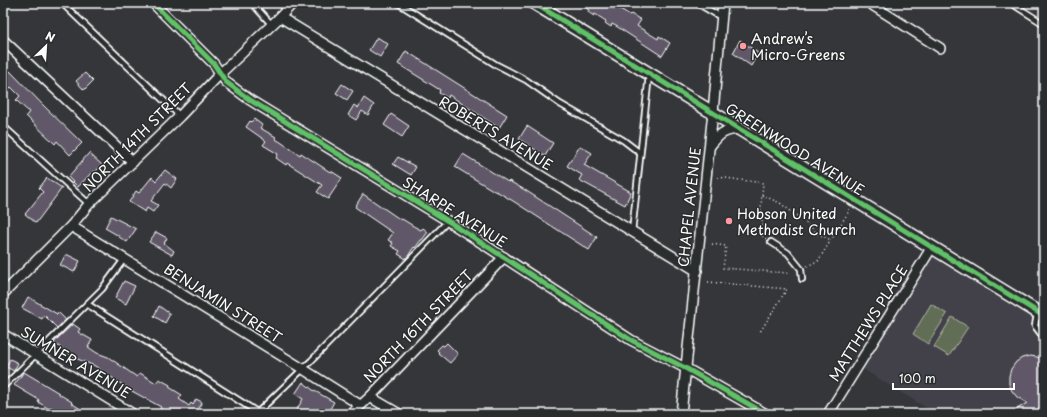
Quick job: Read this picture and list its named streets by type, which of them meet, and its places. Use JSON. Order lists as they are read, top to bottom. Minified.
{"streets":{"street":["ROBERTS AVENUE","NORTH 14TH STREET","GREENWOOD AVENUE","CHAPEL AVENUE","SHARPE AVENUE","BENJAMIN STREET","MATTHEWS PLACE","NORTH 16TH STREET","SUMNER AVENUE"]},"crossings":[["ROBERTS AVENUE","NORTH 14TH STREET"],["ROBERTS AVENUE","CHAPEL AVENUE"],["NORTH 14TH STREET","SHARPE AVENUE"],["NORTH 14TH STREET","BENJAMIN STREET"],["GREENWOOD AVENUE","CHAPEL AVENUE"],["GREENWOOD AVENUE","MATTHEWS PLACE"],["CHAPEL AVENUE","SHARPE AVENUE"],["SHARPE AVENUE","NORTH 16TH STREET"],["BENJAMIN STREET","NORTH 16TH STREET"]],"places":["Andrew’s Micro-Greens","Hobson United Methodist Church"],"scale_bar":"100 m","north":"top right"}
